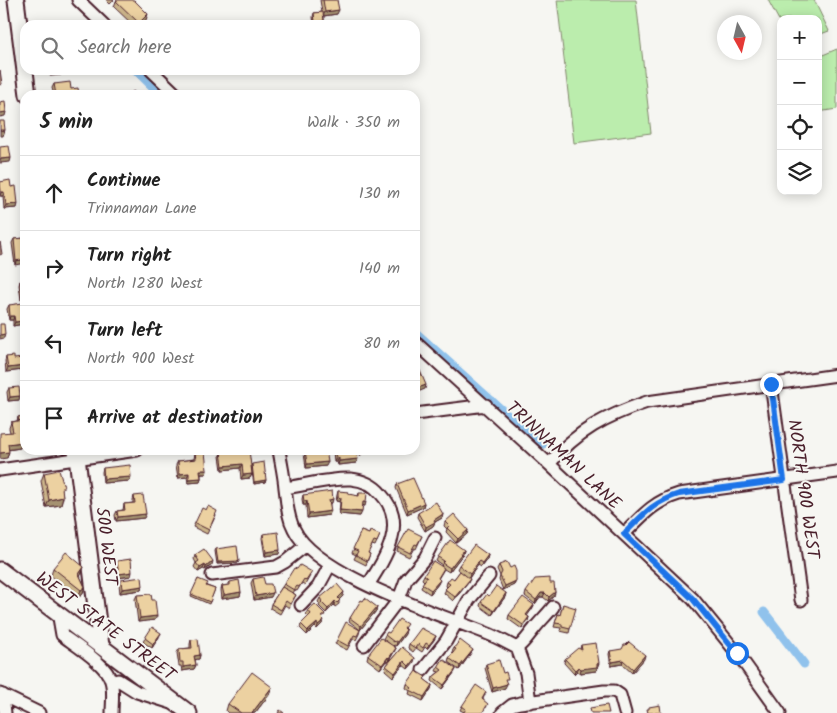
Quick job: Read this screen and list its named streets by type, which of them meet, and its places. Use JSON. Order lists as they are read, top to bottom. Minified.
{"streets":{"main road":["500 WEST","WEST STATE STREET"],"street":["TRINNAMAN LANE","NORTH 900 WEST"]},"crossings":[["500 WEST","WEST STATE STREET"]],"north":"bottom","page":{"map_buttons":["+","−"],"search":"Search here","heading":["5 min","Walk · 350 m"],"list":[["Continue","Trinnaman Lane","130 m"],["Turn right","North 1280 West","140 m"],["Turn left","North 900 West","80 m"],"Arrive at destination"]}}
